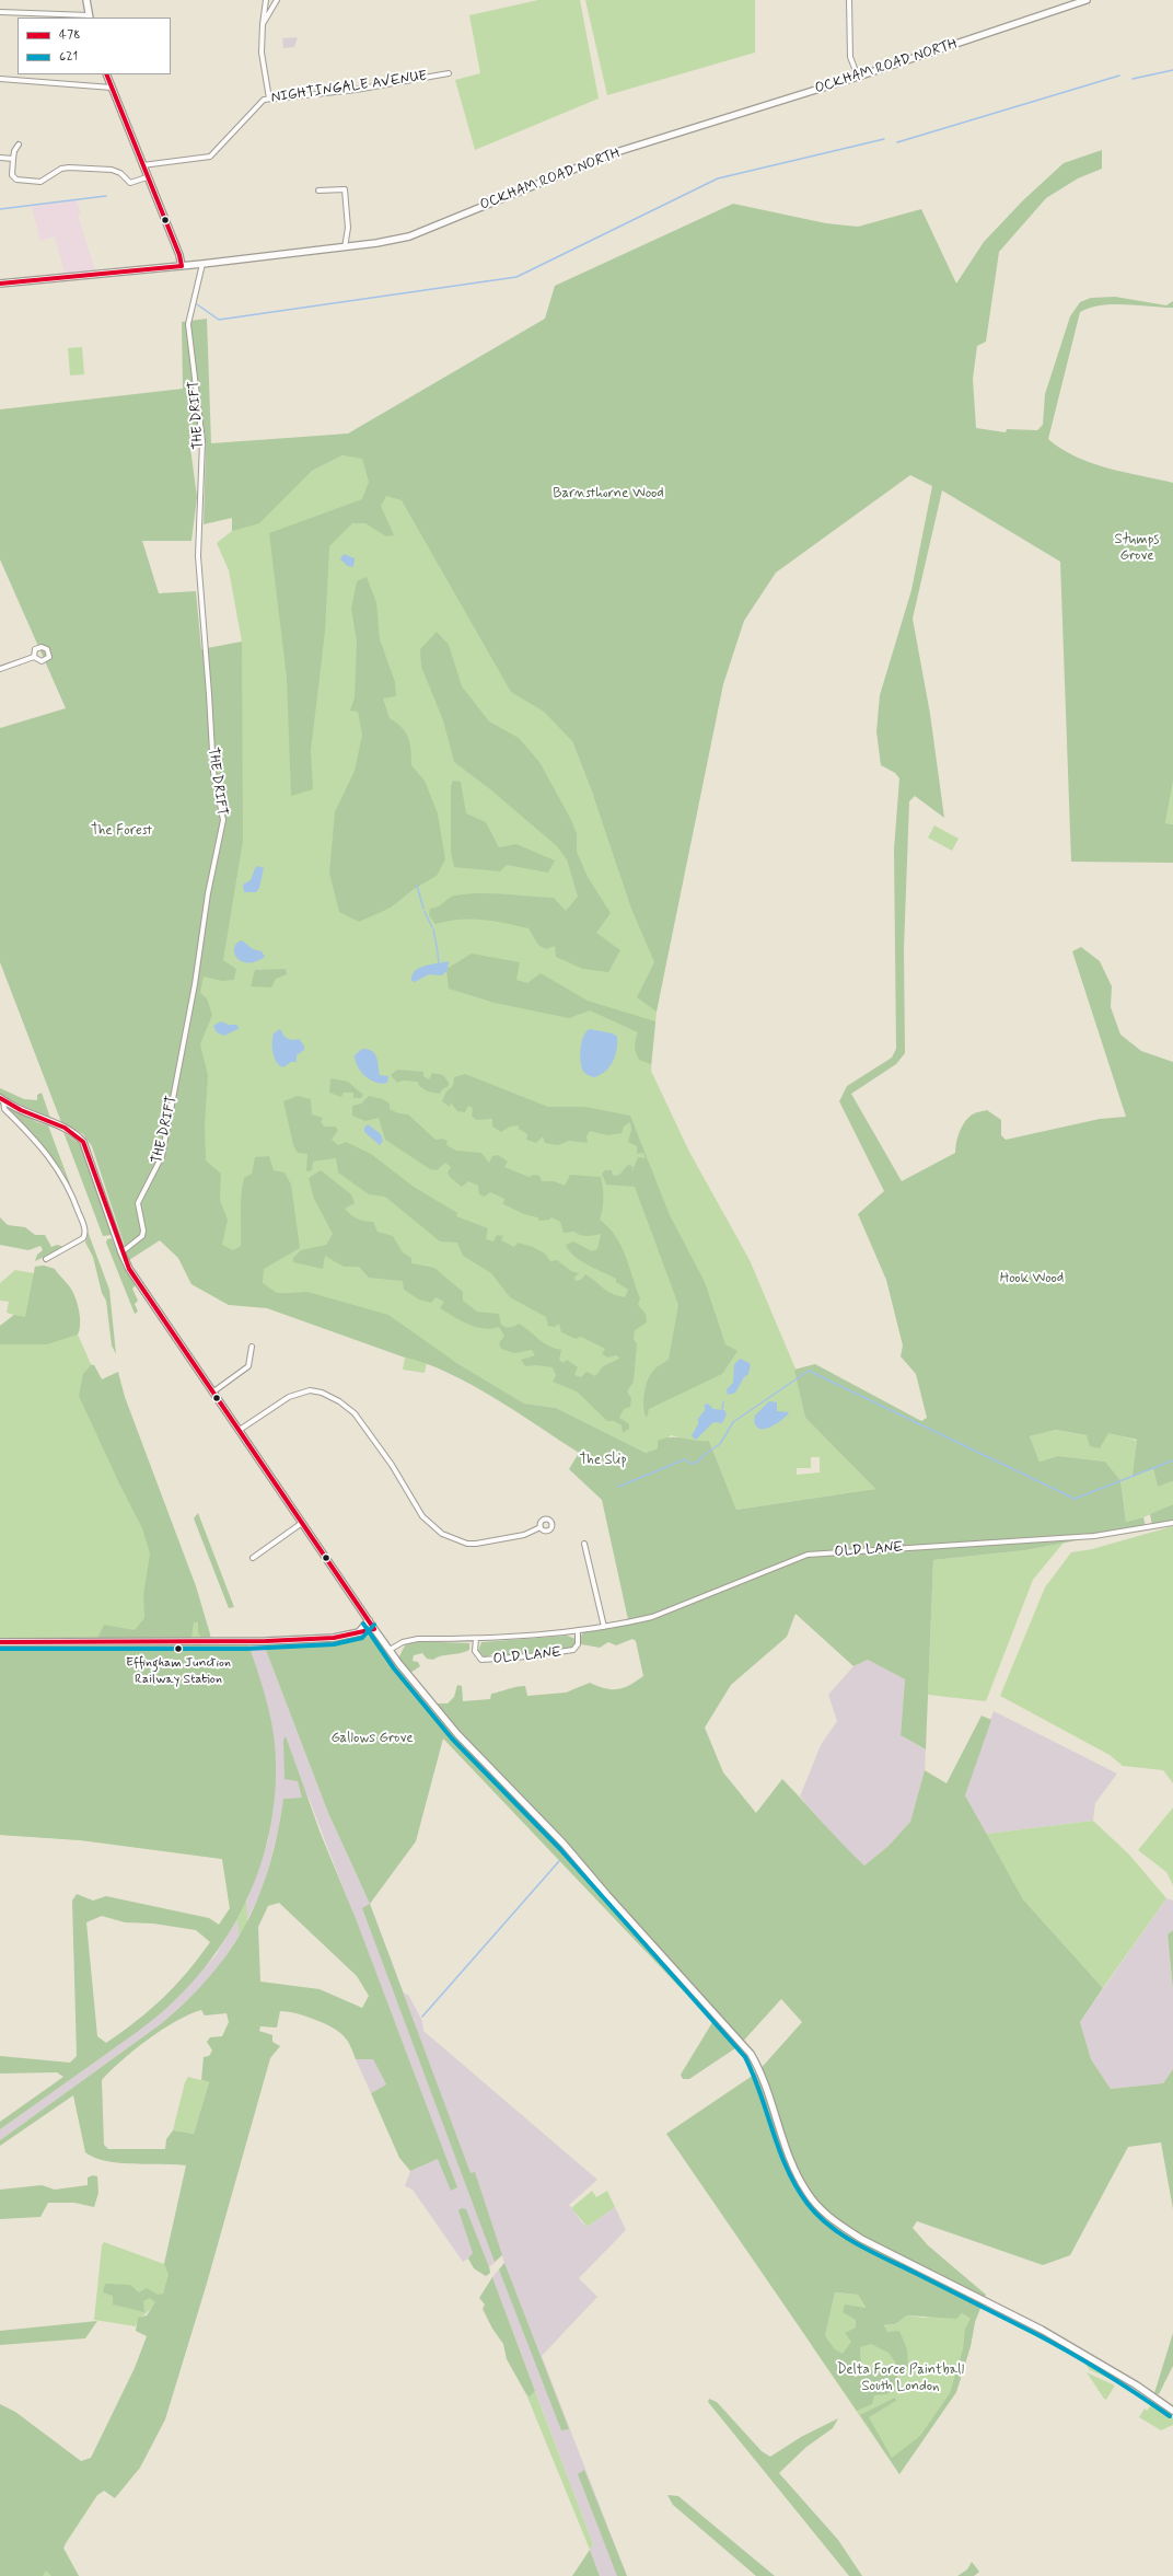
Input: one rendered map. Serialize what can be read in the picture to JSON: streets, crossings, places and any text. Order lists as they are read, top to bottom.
{
  "streets": {
    "street": [
      "OCKHAM ROAD NORTH",
      "NIGHTINGALE AVENUE",
      "THE DRIFT",
      "OLD LANE"
    ]
  },
  "crossings": [
    ["OCKHAM ROAD NORTH", "THE DRIFT"]
  ],
  "parks": [
    "Barnsthorne Wood",
    "Stumps Grove",
    "The Forest",
    "Hook Wood",
    "The Slip",
    "Gallows Grove",
    "Delta Force Paintball South London"
  ],
  "places": ["Effingham Junction Railway Station"],
  "lines": ["transit line 478", "transit line 621"],
  "legend": ["478", "621"]
}
